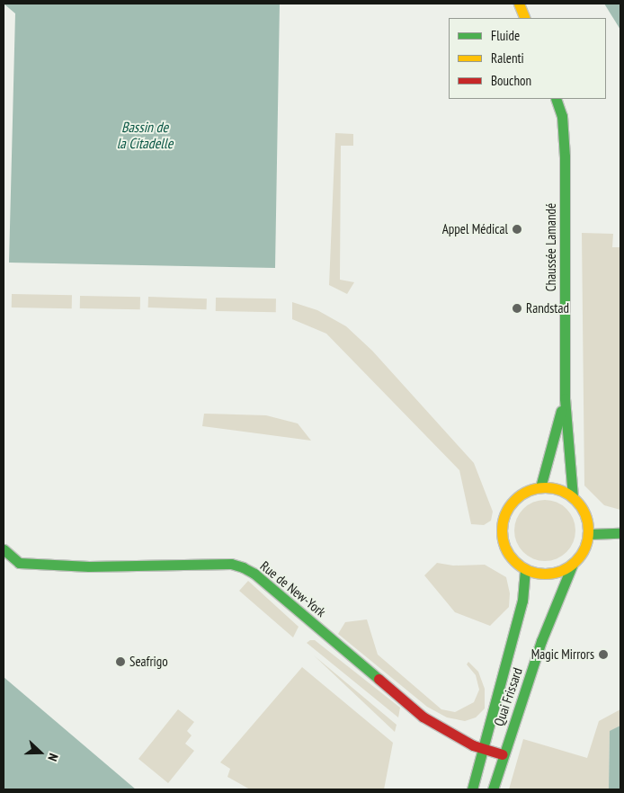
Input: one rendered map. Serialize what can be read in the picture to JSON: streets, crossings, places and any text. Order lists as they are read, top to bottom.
{
  "streets": {
    "street": ["Chaussée Lamandé", "Rue de New-York", "Quai Frissard"]
  },
  "crossings": [
    ["Chaussée Lamandé", "Quai Frissard"],
    ["Rue de New-York", "Quai Frissard"]
  ],
  "water": ["Bassin de la Citadelle"],
  "places": [
    "Appel Médical",
    "Randstad",
    "Magic Mirrors",
    "Seafrigo"
  ],
  "legend": ["Fluide", "Ralenti", "Bouchon"],
  "north": "right"
}
